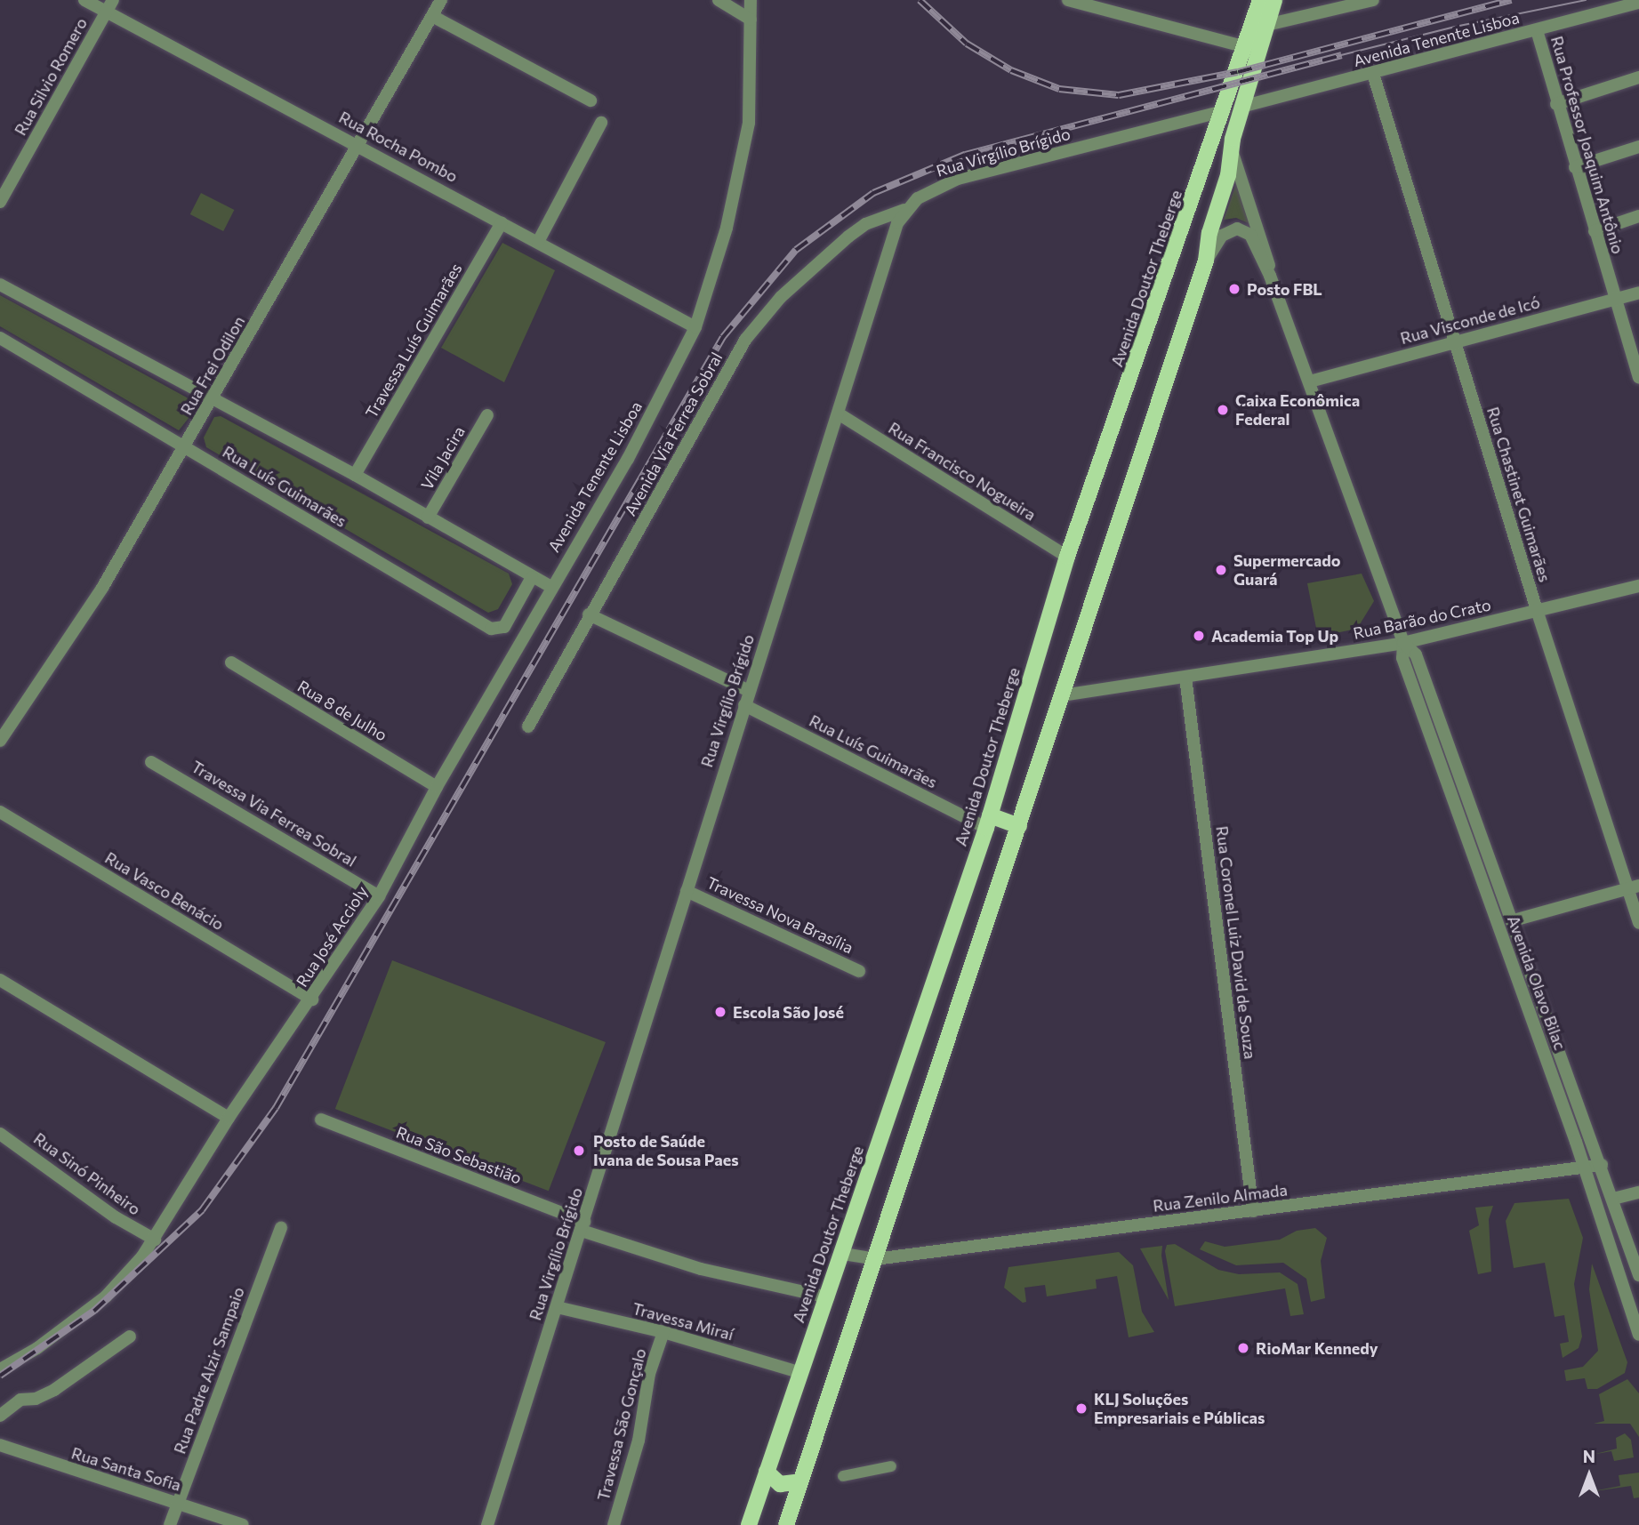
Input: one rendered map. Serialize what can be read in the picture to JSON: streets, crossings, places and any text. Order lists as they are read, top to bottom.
{
  "streets": {
    "main road": ["Avenida Doutor Theberge"],
    "street": [
      "Avenida Tenente Lisboa",
      "Rua Silvio Romero",
      "Rua Professor Joaquim Antônio",
      "Rua Rocha Pombo",
      "Rua Virgílio Brígido",
      "Rua Visconde de Icó",
      "Travessa Luís Guimarães",
      "Rua Frei Odilon",
      "Avenida Via Ferrea Sobral",
      "Vila Jacira",
      "Rua Francisco Nogueira",
      "Rua Luís Guimarães",
      "Rua Chastinet Guimarães",
      "Rua Barão do Crato",
      "Rua 8 de Julho",
      "Travessa Via Ferrea Sobral",
      "Rua Vasco Benácio",
      "Travessa Nova Brasília",
      "Rua José Accioly",
      "Rua Coronel Luiz David de Souza",
      "Avenida Olavo Bilac",
      "Rua São Sebastião",
      "Rua Sinó Pinheiro",
      "Rua Zenilo Almada",
      "Travessa Miraí",
      "Rua Padre Alzir Sampaio",
      "Travessa São Gonçalo",
      "Rua Santa Sofia"
    ]
  },
  "crossings": [
    ["Avenida Tenente Lisboa", "Rua Professor Joaquim Antônio"],
    ["Avenida Tenente Lisboa", "Rua Rocha Pombo"],
    ["Avenida Tenente Lisboa", "Rua Chastinet Guimarães"],
    ["Avenida Tenente Lisboa", "Rua José Accioly"],
    ["Rua Silvio Romero", "Rua Rocha Pombo"],
    ["Rua Professor Joaquim Antônio", "Rua Visconde de Icó"],
    ["Rua Rocha Pombo", "Travessa Luís Guimarães"],
    ["Rua Rocha Pombo", "Rua Frei Odilon"],
    ["Rua Virgílio Brígido", "Avenida Doutor Theberge"],
    ["Rua Virgílio Brígido", "Avenida Via Ferrea Sobral"],
    ["Rua Virgílio Brígido", "Rua Francisco Nogueira"],
    ["Rua Virgílio Brígido", "Rua Luís Guimarães"],
    ["Rua Virgílio Brígido", "Travessa Nova Brasília"],
    ["Rua Virgílio Brígido", "Rua São Sebastião"],
    ["Rua Virgílio Brígido", "Travessa Miraí"],
    ["Avenida Doutor Theberge", "Rua Francisco Nogueira"],
    ["Avenida Doutor Theberge", "Rua Luís Guimarães"],
    ["Avenida Doutor Theberge", "Rua São Sebastião"],
    ["Avenida Doutor Theberge", "Rua Zenilo Almada"],
    ["Avenida Doutor Theberge", "Travessa Miraí"],
    ["Rua Visconde de Icó", "Rua Chastinet Guimarães"],
    ["Rua Visconde de Icó", "Avenida Olavo Bilac"],
    ["Rua Frei Odilon", "Rua Luís Guimarães"],
    ["Rua Chastinet Guimarães", "Rua Barão do Crato"],
    ["Rua Barão do Crato", "Rua Coronel Luiz David de Souza"],
    ["Rua Barão do Crato", "Avenida Olavo Bilac"],
    ["Rua 8 de Julho", "Rua José Accioly"],
    ["Travessa Via Ferrea Sobral", "Rua José Accioly"],
    ["Rua Vasco Benácio", "Rua José Accioly"],
    ["Rua José Accioly", "Rua Sinó Pinheiro"],
    ["Rua Coronel Luiz David de Souza", "Rua Zenilo Almada"],
    ["Avenida Olavo Bilac", "Rua Zenilo Almada"],
    ["Travessa Miraí", "Travessa São Gonçalo"],
    ["Rua Padre Alzir Sampaio", "Rua Santa Sofia"]
  ],
  "places": [
    "Posto FBL",
    "Caixa Econômica Federal",
    "Supermercado Guará",
    "Academia Top Up",
    "Escola São José",
    "Posto de Saúde Ivana de Sousa Paes",
    "RioMar Kennedy",
    "KLJ Soluções Empresariais e Públicas"
  ],
  "north": "top"
}
